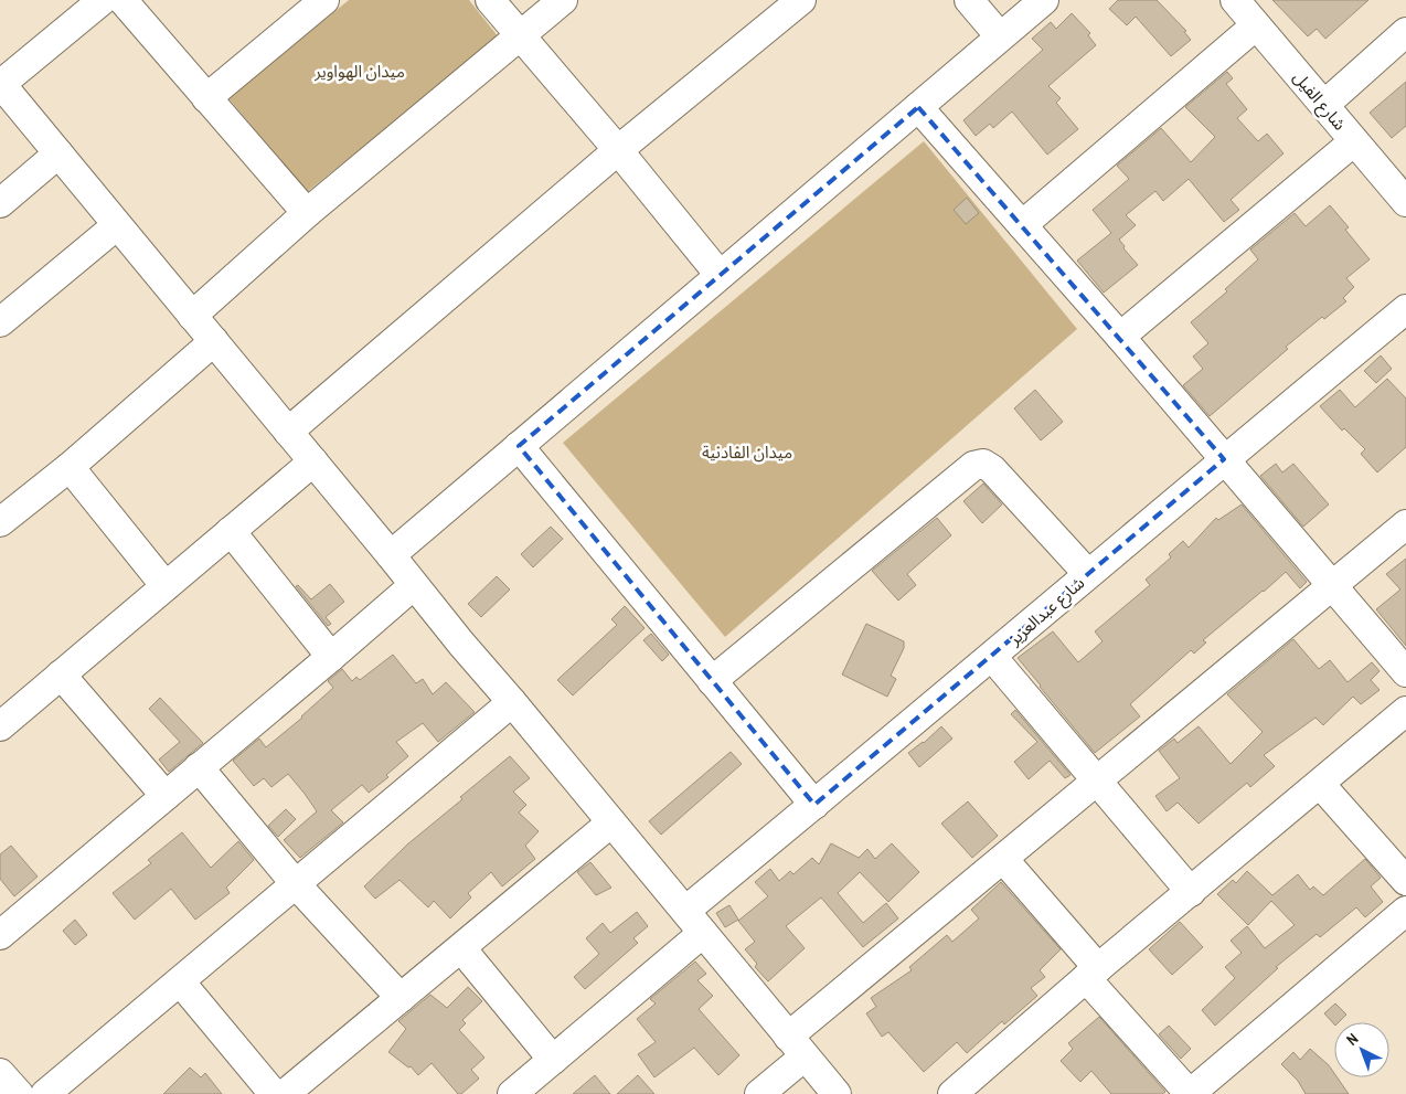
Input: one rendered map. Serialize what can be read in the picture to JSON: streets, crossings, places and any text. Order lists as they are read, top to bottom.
{
  "streets": {
    "street": ["شارع الفيل", "شارع عبدالعزيز"]
  },
  "parks": ["ميدان الهواوير", "ميدان الفادنية"],
  "north": "top left"
}
